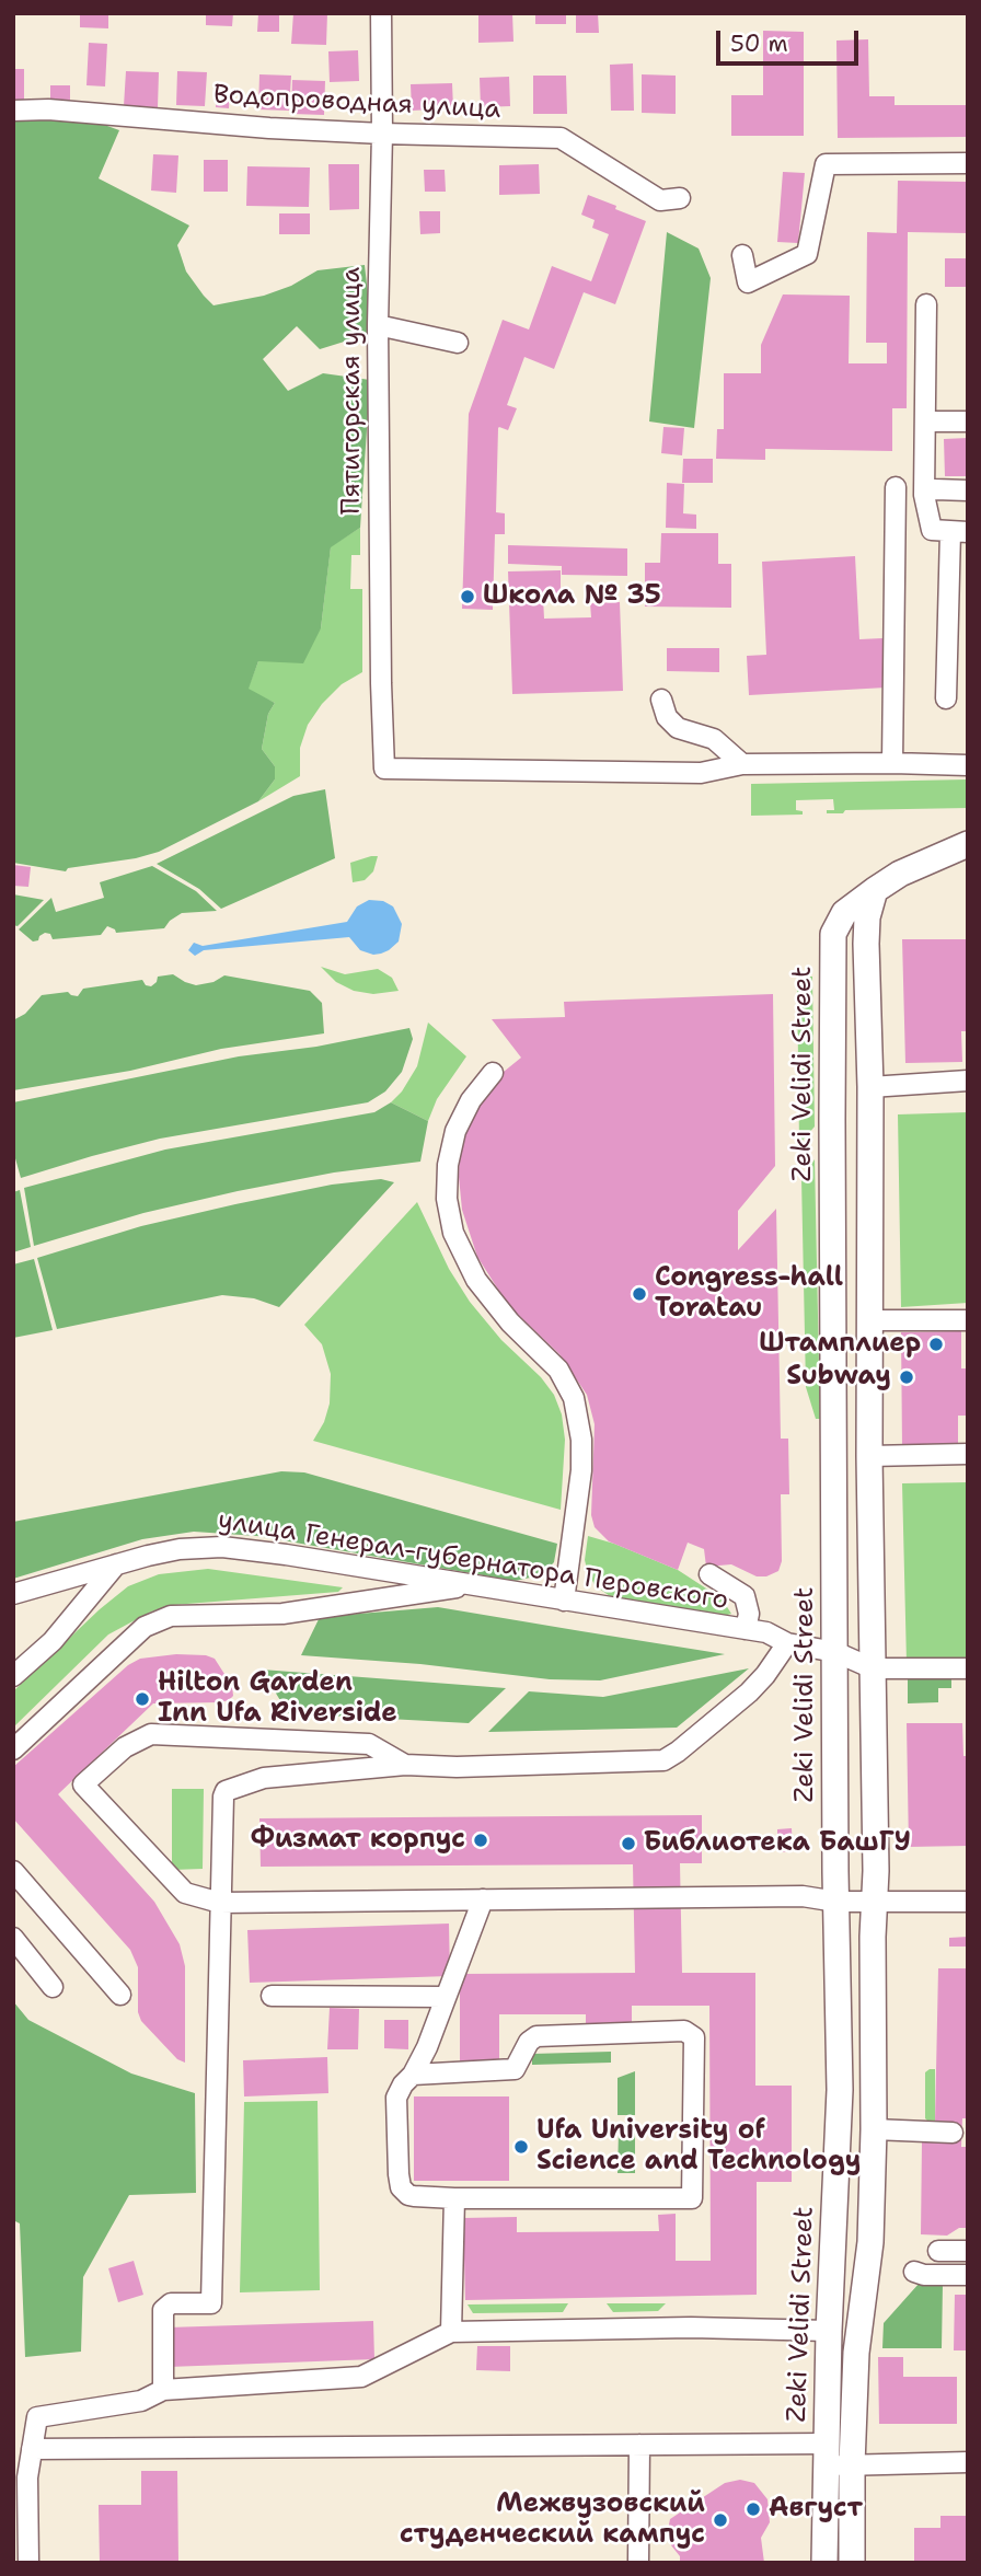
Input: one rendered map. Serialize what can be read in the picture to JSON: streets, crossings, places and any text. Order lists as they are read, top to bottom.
{
  "streets": {
    "main road": ["Zeki Velidi Street"],
    "street": ["Водопроводная улица", "Пятигорская улица", "улица Генерал-губернатора Перовского"]
  },
  "crossings": [
    ["Водопроводная улица", "Пятигорская улица"],
    ["Zeki Velidi Street", "улица Генерал-губернатора Перовского"]
  ],
  "places": [
    "Школа № 35",
    "Congress-hall Toratau",
    "Штамплиер",
    "Subway",
    "Hilton Garden Inn Ufa Riverside",
    "Физмат корпус",
    "Библиотека БашГУ",
    "Ufa University of Science and Technology",
    "Август",
    "Межвузовский студенческий кампус"
  ],
  "scale_bar": "50 m"
}
